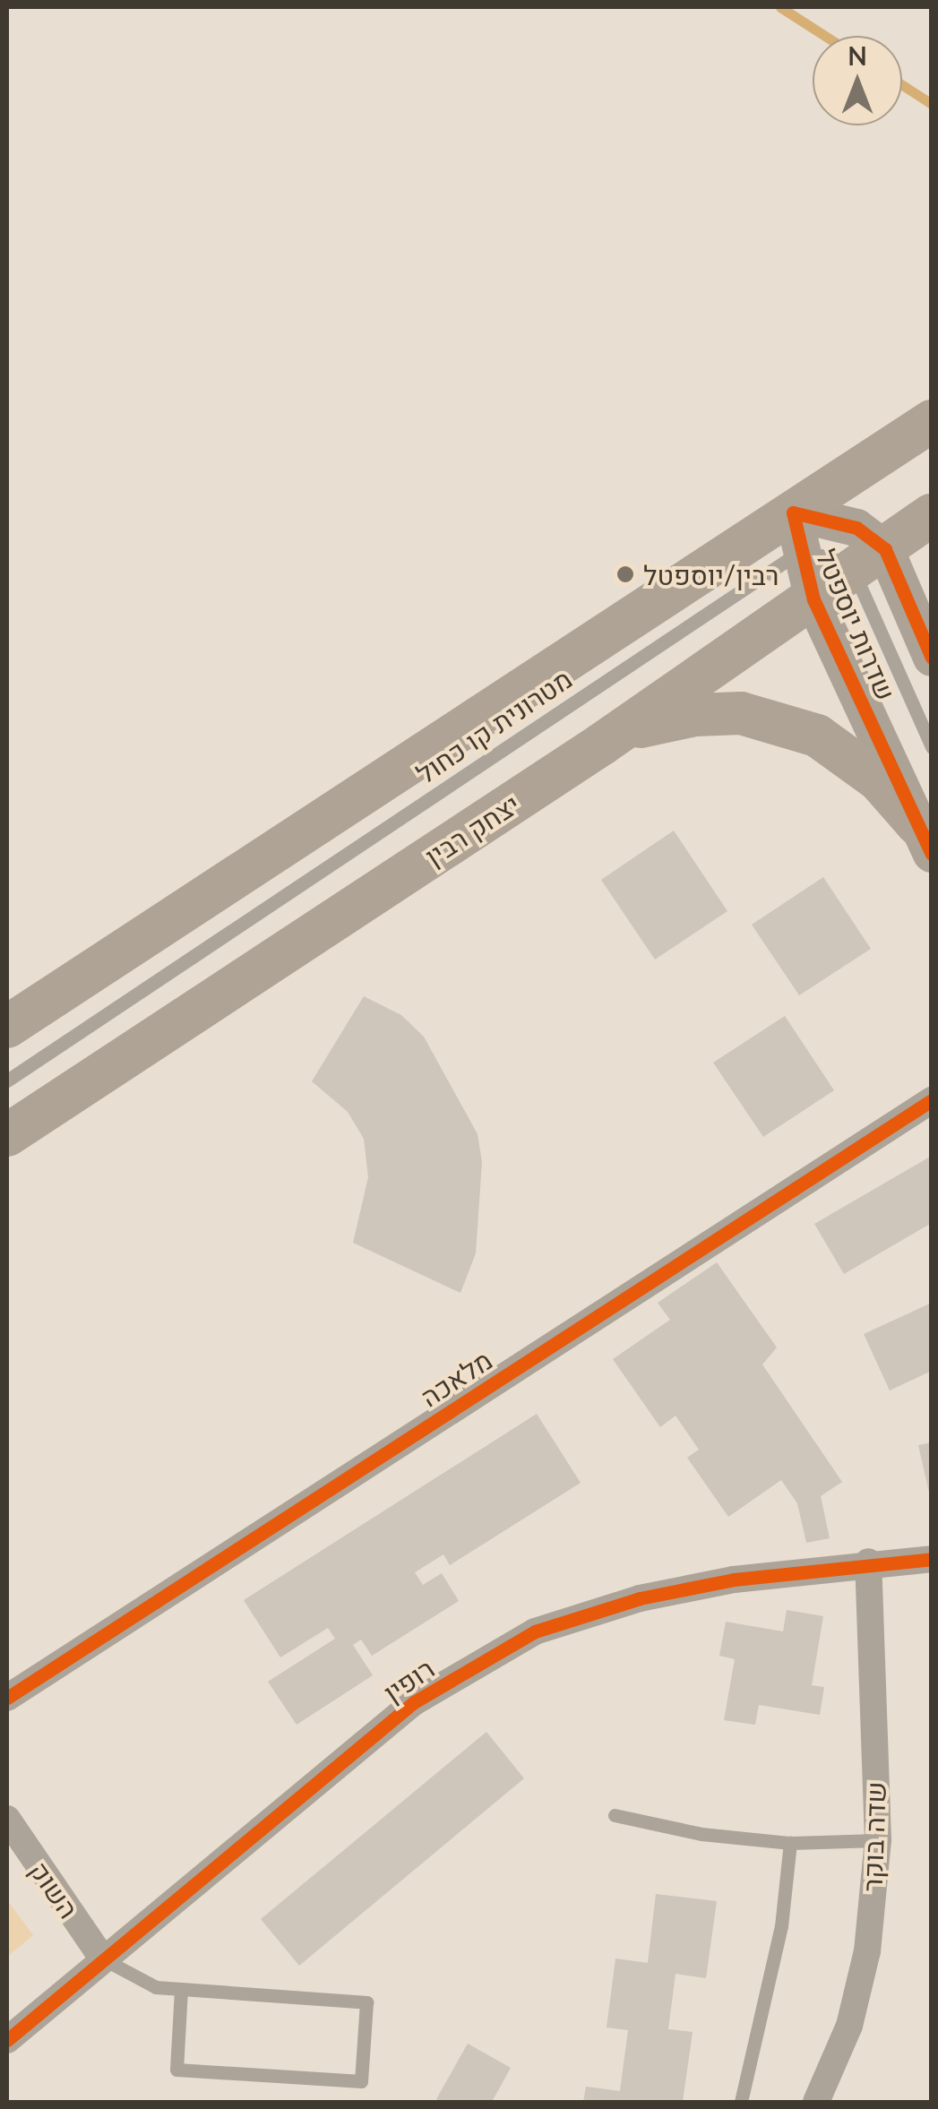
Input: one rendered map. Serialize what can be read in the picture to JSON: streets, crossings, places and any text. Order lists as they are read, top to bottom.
{
  "streets": {
    "main road": ["יצחק רבין"],
    "street": [
      "שדרות יוספטל",
      "מלאכה",
      "רופין",
      "שדה בוקר",
      "השוק"
    ],
    "lane": ["מטרונית קו כחול"]
  },
  "crossings": [
    ["שדרות יוספטל", "מטרונית קו כחול"],
    ["שדרות יוספטל", "יצחק רבין"],
    ["רופין", "שדה בוקר"],
    ["רופין", "השוק"]
  ],
  "places": ["רבין/יוספטל"],
  "north": "top"
}
